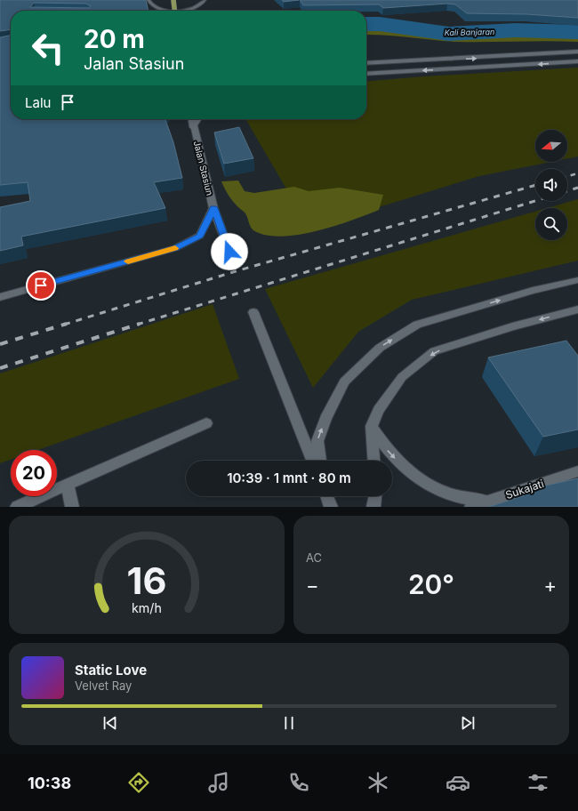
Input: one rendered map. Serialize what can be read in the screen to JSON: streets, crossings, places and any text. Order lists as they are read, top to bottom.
{
  "streets": {
    "main road": ["Jalan Stasiun", "Sukajati"]
  },
  "water": ["Kali Banjaran"],
  "north": "left",
  "page": {
    "turn": ["20 m", "Jalan Stasiun"],
    "then": "Lalu",
    "limit": "20",
    "trip": "10:39 · 1 mnt · 80 m",
    "tile": "AC",
    "heat": ["−", "20°", "+"],
    "song": ["Static Love", "Velvet Ray"],
    "tabs": "10:38",
    "gauge": ["16", "km/h"]
  }
}
